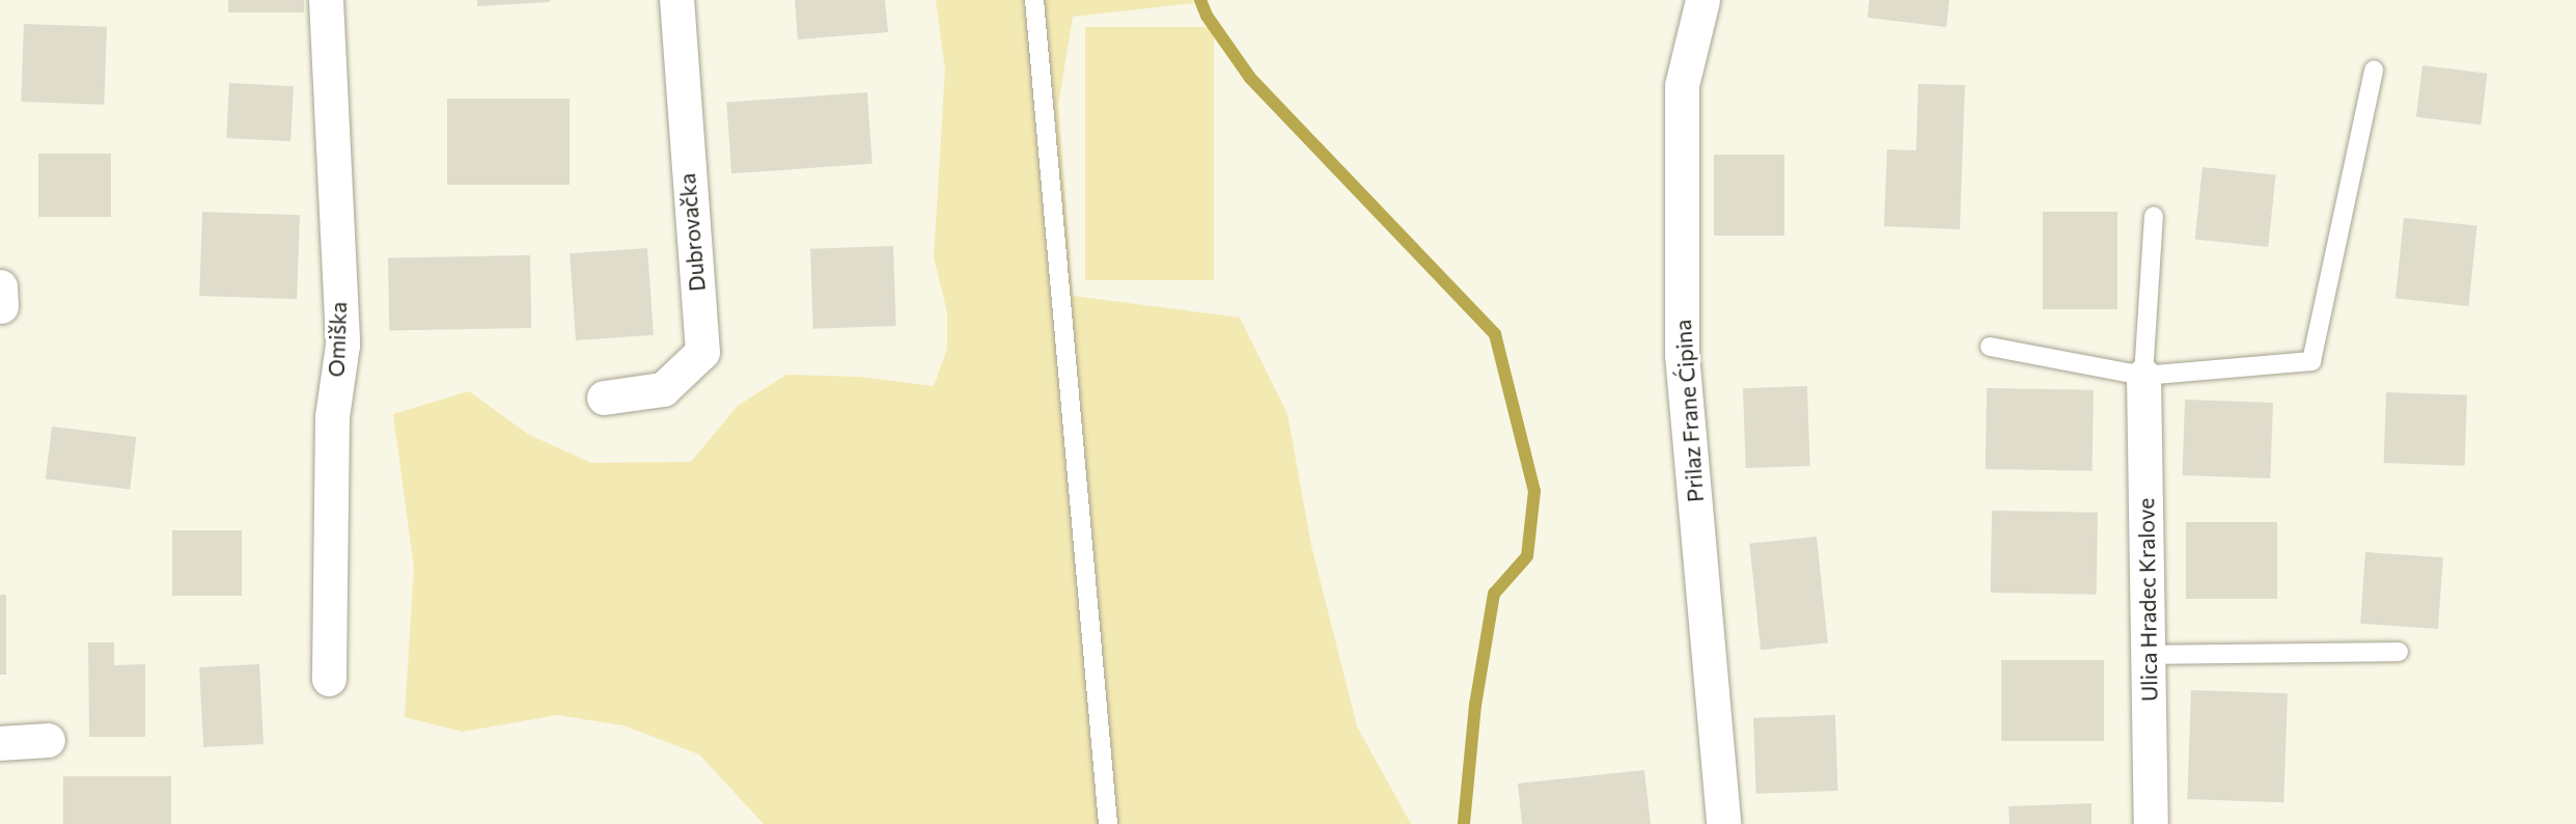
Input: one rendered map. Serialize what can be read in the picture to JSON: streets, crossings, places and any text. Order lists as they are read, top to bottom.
{
  "streets": {
    "street": [
      "Dubrovačka",
      "Omiška",
      "Prilaz Frane Ćipina",
      "Ulica Hradec Kralove"
    ]
  }
}
